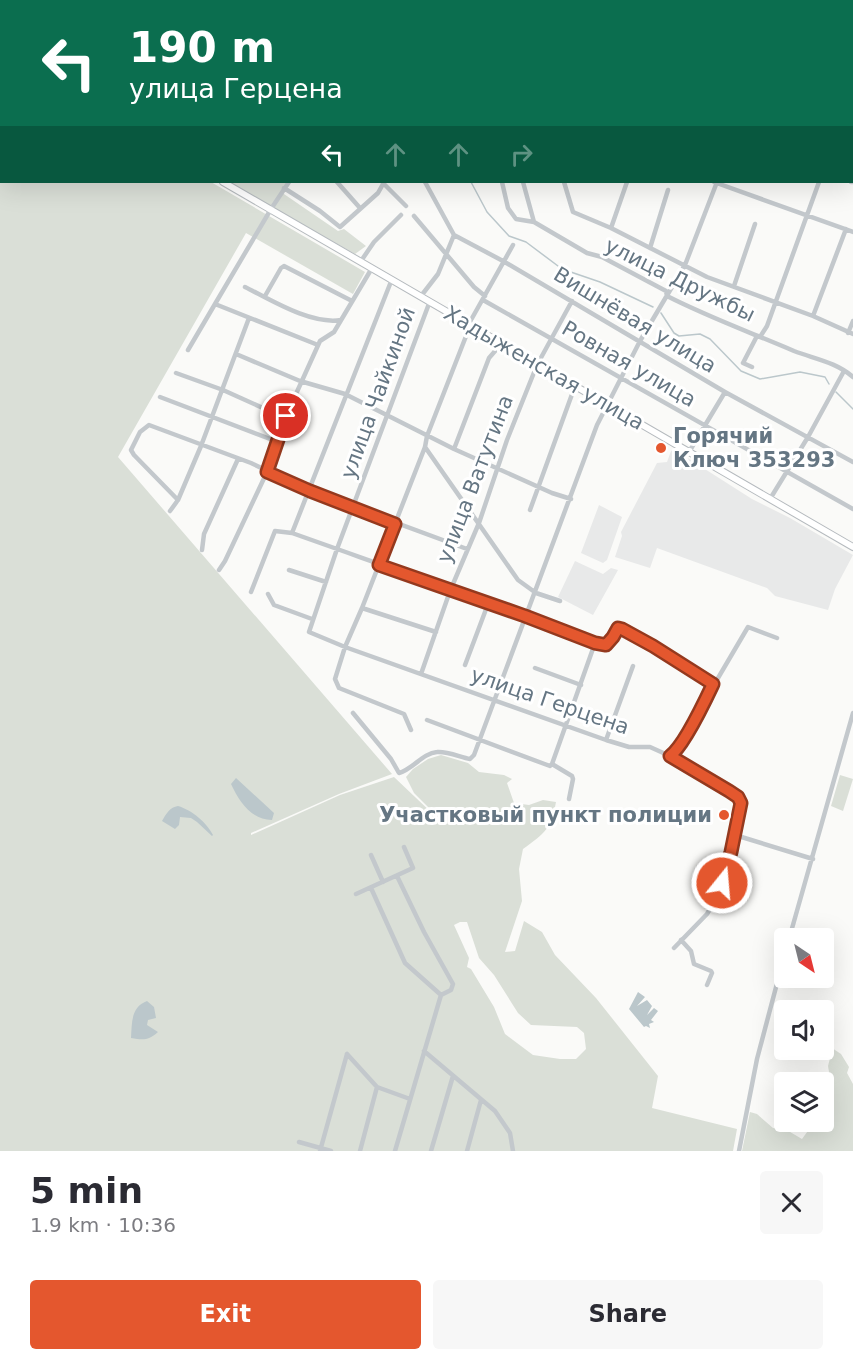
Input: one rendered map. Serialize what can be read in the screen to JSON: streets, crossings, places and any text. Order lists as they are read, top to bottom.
{
  "streets": {
    "main road": ["Хадыженская улица"],
    "street": [
      "улица Дружбы",
      "Вишнёвая улица",
      "Ровная улица",
      "улица Чайкиной",
      "улица Ватутина",
      "улица Герцена"
    ]
  },
  "crossings": [
    ["Вишнёвая улица", "улица Чайкиной"],
    ["Вишнёвая улица", "улица Ватутина"],
    ["Ровная улица", "улица Чайкиной"],
    ["Ровная улица", "улица Ватутина"],
    ["Хадыженская улица", "улица Чайкиной"],
    ["Хадыженская улица", "улица Ватутина"],
    ["улица Чайкиной", "улица Герцена"],
    ["улица Ватутина", "улица Герцена"]
  ],
  "places": ["Горячий Ключ 353293", "Участковый пункт полиции"],
  "north": "bottom right",
  "page": {
    "turn": ["190 m", "улица Герцена"],
    "heading": ["5 min", "1.9 km · 10:36"],
    "buttons": ["Exit", "Share"]
  }
}
